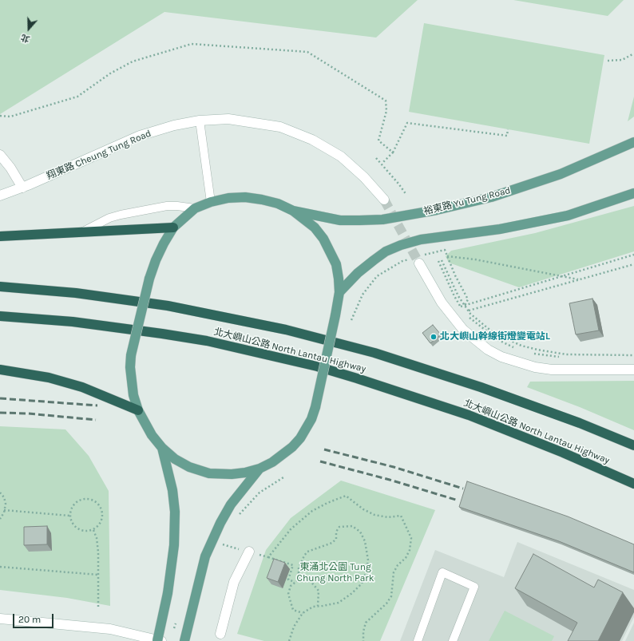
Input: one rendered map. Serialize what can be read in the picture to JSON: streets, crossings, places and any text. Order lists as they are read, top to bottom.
{
  "streets": {
    "highway": ["北大嶼山公路 North Lantau Highway"],
    "main road": ["翔東路 Cheung Tung Road", "裕東路 Yu Tung Road"]
  },
  "parks": ["東涌北公園 Tung Chung North Park"],
  "places": ["北大嶼山幹線街燈變電站L"],
  "scale_bar": "20 m",
  "north": "bottom"
}
